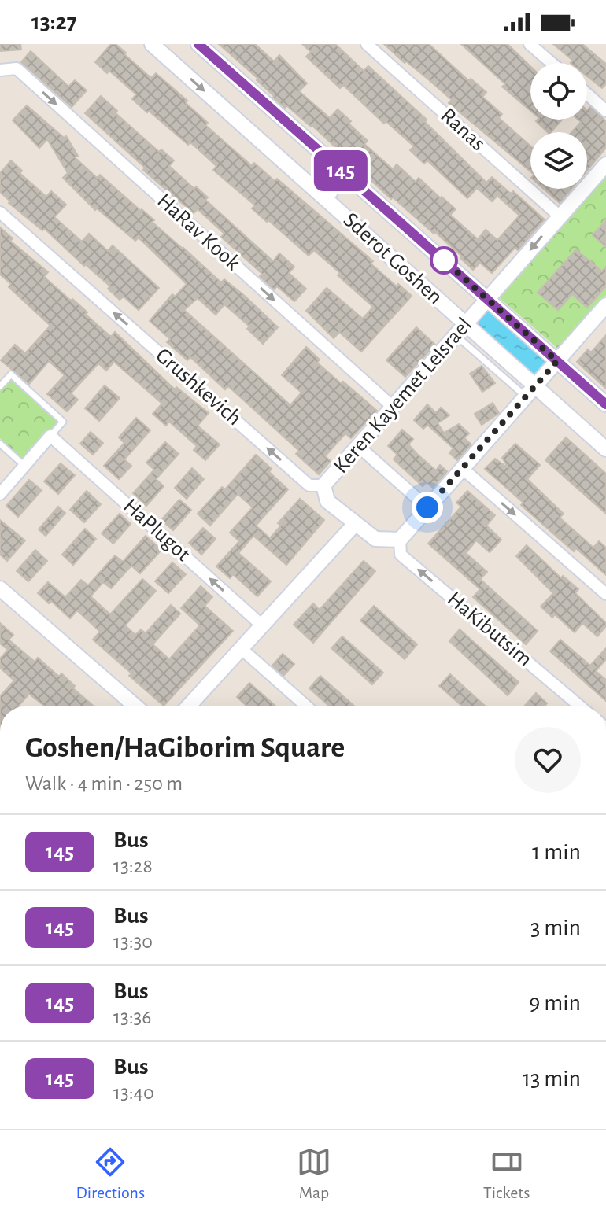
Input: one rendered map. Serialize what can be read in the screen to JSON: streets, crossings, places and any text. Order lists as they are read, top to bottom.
{
  "streets": {
    "street": [
      "Ranas",
      "HaRav Kook",
      "Sderot Goshen",
      "Grushkevich",
      "Keren Kayemet LeIsrael",
      "HaPlugot",
      "HaKibutsim"
    ]
  },
  "crossings": [
    ["Ranas", "Keren Kayemet LeIsrael"],
    ["HaRav Kook", "Keren Kayemet LeIsrael"],
    ["Sderot Goshen", "Keren Kayemet LeIsrael"],
    ["Grushkevich", "Keren Kayemet LeIsrael"]
  ],
  "one_way": [
    "HaRav Kook",
    "Grushkevich",
    "HaPlugot",
    "HaKibutsim"
  ],
  "lines": ["bus line 145"],
  "page": {
    "status": "13:27",
    "on_map": "145",
    "heading": ["Goshen/HaGiborim Square", "Walk · 4 min · 250 m"],
    "list": [
      {
        "mark": "145",
        "name": "Bus",
        "note": "13:28",
        "value": "1 min"
      },
      {
        "mark": "145",
        "name": "Bus",
        "note": "13:30",
        "value": "3 min"
      },
      {
        "mark": "145",
        "name": "Bus",
        "note": "13:36",
        "value": "9 min"
      },
      {
        "mark": "145",
        "name": "Bus",
        "note": "13:40",
        "value": "13 min"
      }
    ],
    "tabs": ["Directions", "Map", "Tickets"]
  }
}
